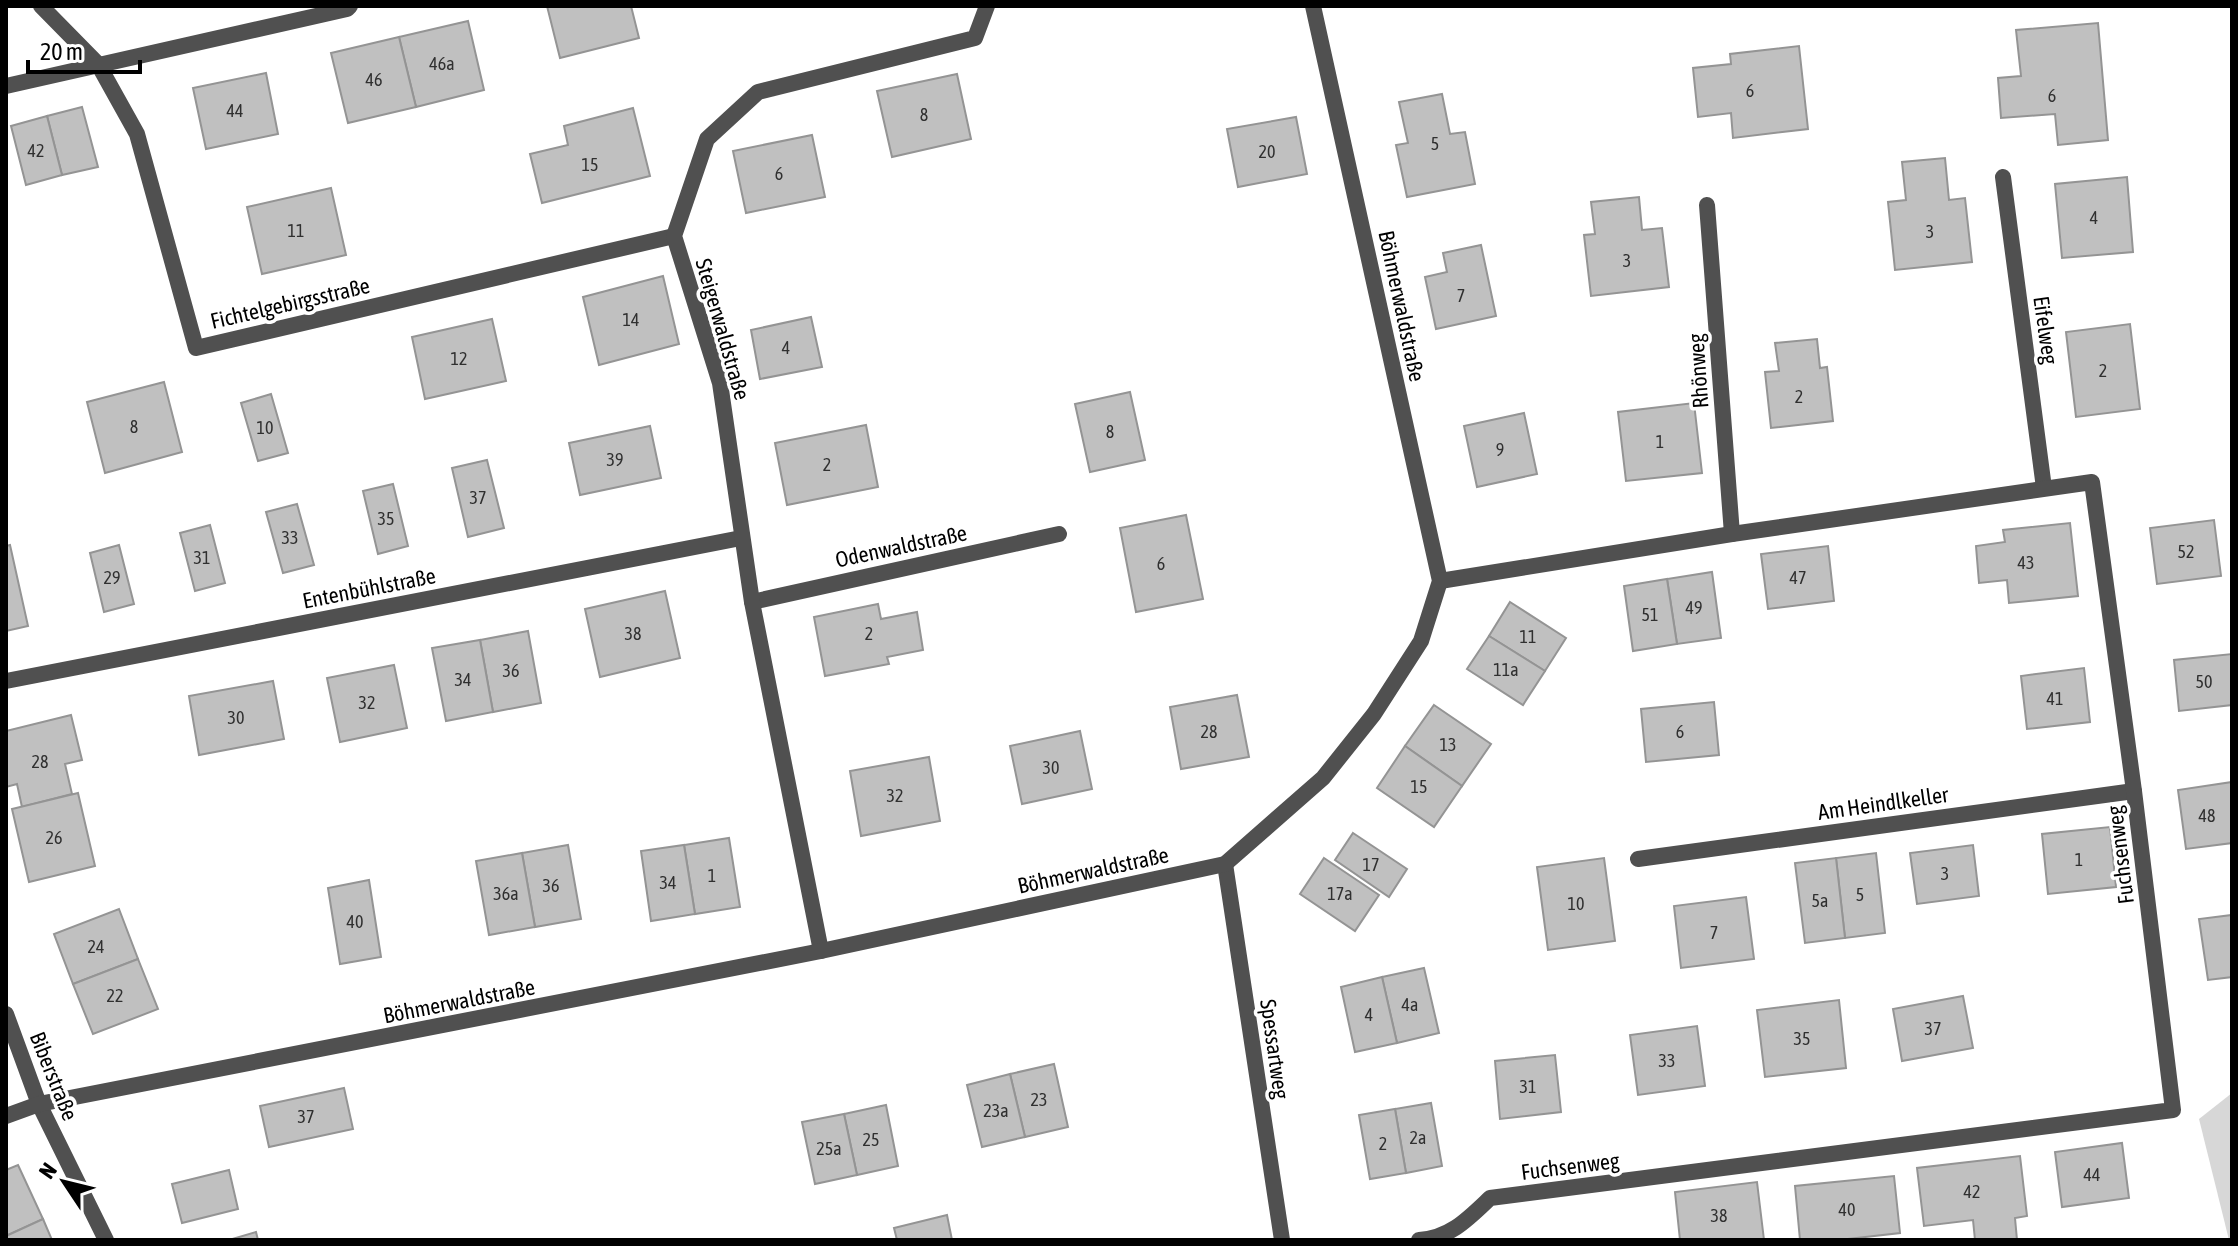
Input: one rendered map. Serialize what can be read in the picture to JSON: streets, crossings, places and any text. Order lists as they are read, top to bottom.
{
  "streets": {
    "street": [
      "Fichtelgebirgsstraße",
      "Böhmerwaldstraße",
      "Steigerwaldstraße",
      "Eifelweg",
      "Rhönweg",
      "Odenwaldstraße",
      "Entenbühlstraße",
      "Am Heindlkeller",
      "Fuchsenweg",
      "Spessartweg",
      "Biberstraße"
    ]
  },
  "crossings": [
    ["Fichtelgebirgsstraße", "Steigerwaldstraße"],
    ["Böhmerwaldstraße", "Steigerwaldstraße"],
    ["Böhmerwaldstraße", "Fuchsenweg"],
    ["Böhmerwaldstraße", "Spessartweg"],
    ["Böhmerwaldstraße", "Biberstraße"],
    ["Steigerwaldstraße", "Odenwaldstraße"],
    ["Steigerwaldstraße", "Entenbühlstraße"],
    ["Eifelweg", "Fuchsenweg"],
    ["Rhönweg", "Fuchsenweg"],
    ["Am Heindlkeller", "Fuchsenweg"]
  ],
  "house_numbers": [
    "46a",
    "46",
    "6",
    "6",
    "44",
    "8",
    "5",
    "42",
    "20",
    "15",
    "6",
    "4",
    "11",
    "3",
    "3",
    "7",
    "14",
    "4",
    "12",
    "2",
    "2",
    "8",
    "10",
    "8",
    "1",
    "9",
    "39",
    "2",
    "37",
    "35",
    "33",
    "52",
    "31",
    "43",
    "6",
    "29",
    "47",
    "49",
    "51",
    "38",
    "2",
    "11",
    "11a",
    "36",
    "34",
    "50",
    "41",
    "32",
    "30",
    "28",
    "6",
    "13",
    "28",
    "30",
    "15",
    "32",
    "48",
    "26",
    "1",
    "17",
    "3",
    "1",
    "34",
    "36",
    "36a",
    "17a",
    "5",
    "5a",
    "10",
    "40",
    "7",
    "24",
    "22",
    "4a",
    "4",
    "37",
    "35",
    "33",
    "31",
    "23",
    "23a",
    "37",
    "2a",
    "25",
    "2",
    "25a",
    "44",
    "42",
    "40",
    "38"
  ],
  "scale_bar": "20 m",
  "north": "top left"
}
